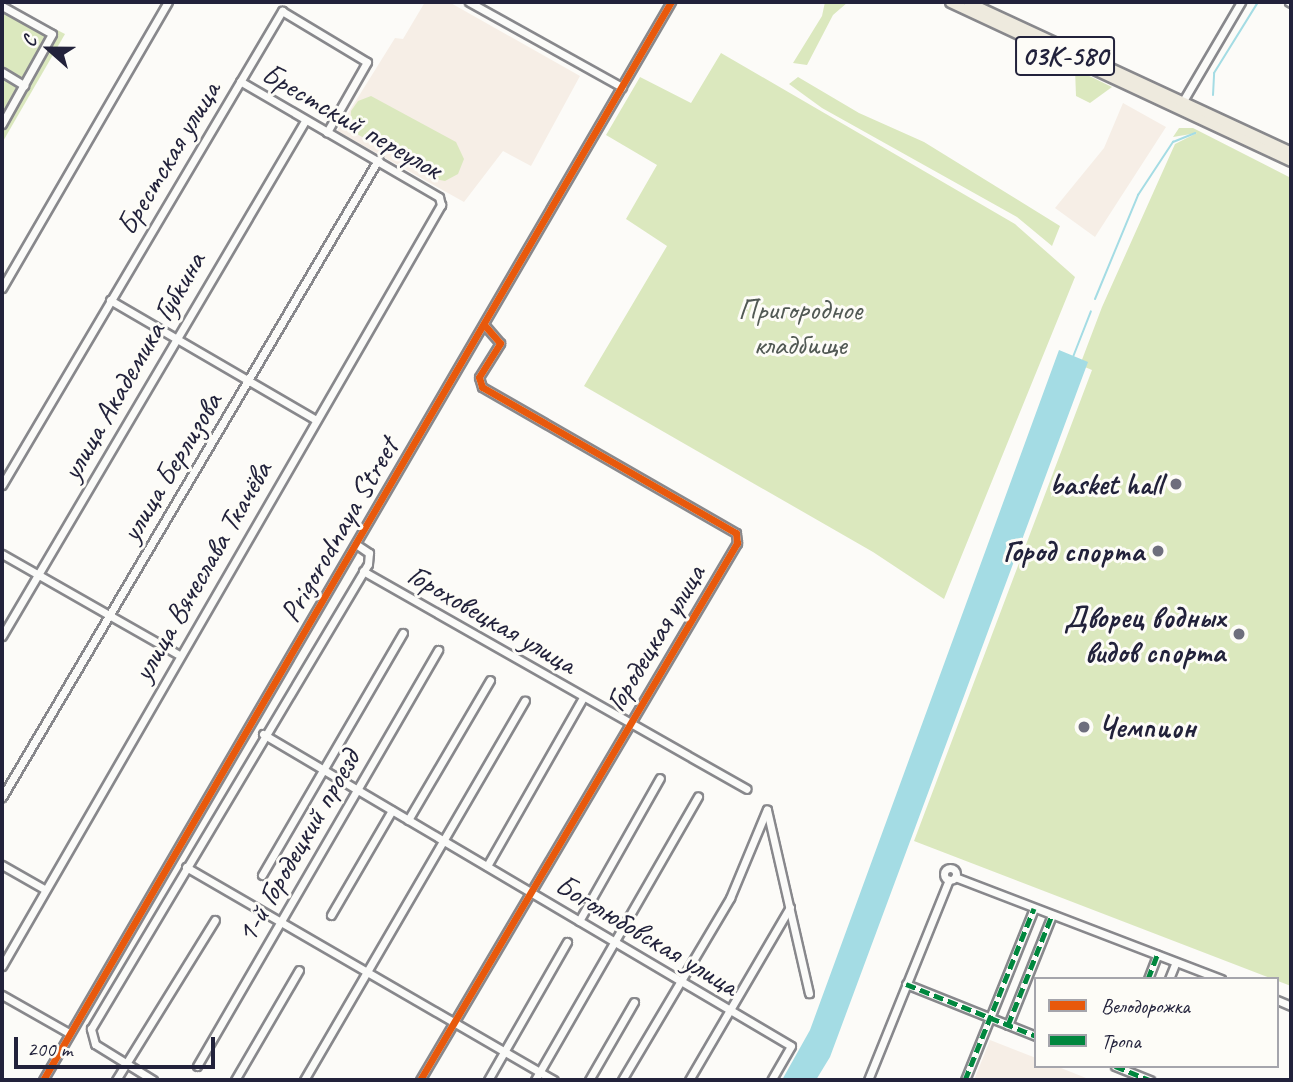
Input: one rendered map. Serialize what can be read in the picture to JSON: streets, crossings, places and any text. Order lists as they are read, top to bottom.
{
  "streets": {
    "main road": ["03К-580"],
    "street": [
      "Брестский переулок",
      "Брестская улица",
      "улица Академика Губкина",
      "улица Берлизова",
      "Prigorodnaya Street",
      "улица Вячеслава Ткачёва",
      "Гороховецкая улица",
      "Городецкая улица",
      "1-й Городецкий проезд",
      "Боголюбовская улица"
    ]
  },
  "crossings": [
    ["Брестский переулок", "Брестская улица"],
    ["Брестский переулок", "улица Академика Губкина"],
    ["Брестский переулок", "улица Берлизова"],
    ["Брестский переулок", "улица Вячеслава Ткачёва"],
    ["Prigorodnaya Street", "Городецкая улица"],
    ["Гороховецкая улица", "Городецкая улица"],
    ["Городецкая улица", "Боголюбовская улица"],
    ["1-й Городецкий проезд", "Боголюбовская улица"]
  ],
  "parks": ["Пригородное кладбище"],
  "places": [
    "basket hall",
    "Город спорта",
    "Дворец водных видов спорта",
    "Чемпион"
  ],
  "legend": ["Велодорожка", "Тропа"],
  "scale_bar": "200 m",
  "north": "left"
}
